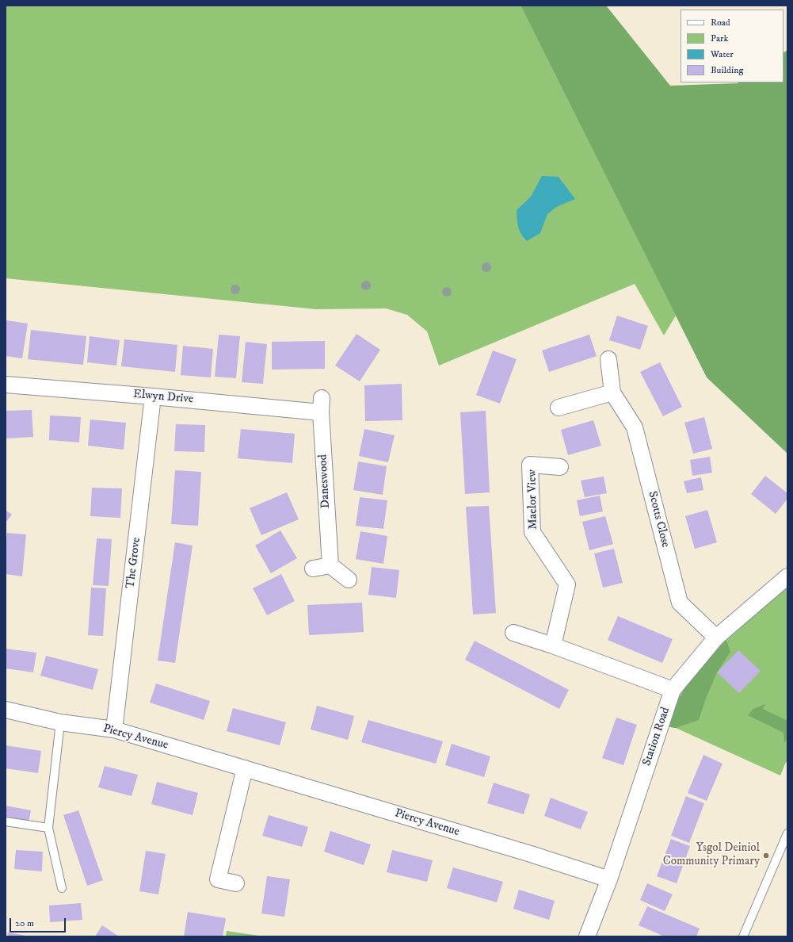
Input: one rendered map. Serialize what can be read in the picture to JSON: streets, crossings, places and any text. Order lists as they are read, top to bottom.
{
  "streets": {
    "street": [
      "Elwyn Drive",
      "Daneswood",
      "Maelor View",
      "Scotts Close",
      "The Grove",
      "Station Road",
      "Piercy Avenue"
    ]
  },
  "crossings": [
    ["Elwyn Drive", "Daneswood"],
    ["Elwyn Drive", "The Grove"],
    ["Scotts Close", "Station Road"],
    ["The Grove", "Piercy Avenue"],
    ["Station Road", "Piercy Avenue"]
  ],
  "places": ["Ysgol Deiniol Community Primary"],
  "legend": [
    "Road",
    "Park",
    "Water",
    "Building"
  ],
  "scale_bar": "20 m"
}
